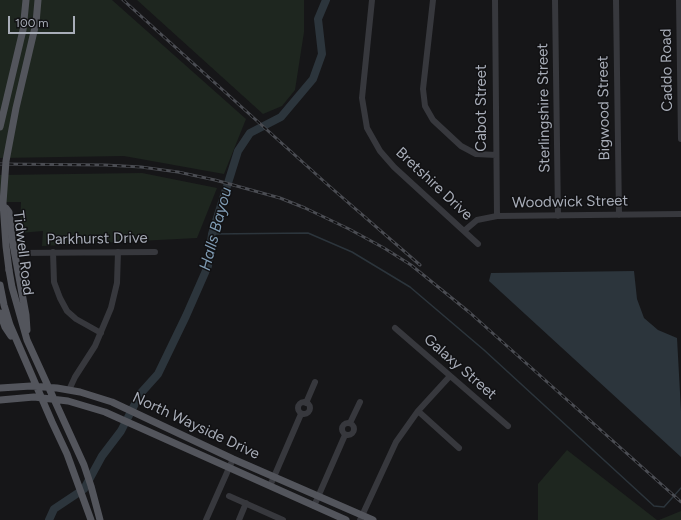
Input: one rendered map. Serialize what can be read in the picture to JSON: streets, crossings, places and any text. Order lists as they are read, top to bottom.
{
  "streets": {
    "main road": ["Tidwell Road", "North Wayside Drive"],
    "street": [
      "Caddo Road",
      "Cabot Street",
      "Sterlingshire Street",
      "Bigwood Street",
      "Bretshire Drive",
      "Woodwick Street",
      "Parkhurst Drive",
      "Galaxy Street"
    ]
  },
  "crossings": [
    ["Cabot Street", "Woodwick Street"],
    ["Sterlingshire Street", "Woodwick Street"],
    ["Bigwood Street", "Woodwick Street"],
    ["Bretshire Drive", "Woodwick Street"],
    ["Tidwell Road", "North Wayside Drive"]
  ],
  "water": ["Halls Bayou"],
  "scale_bar": "100 m"
}
